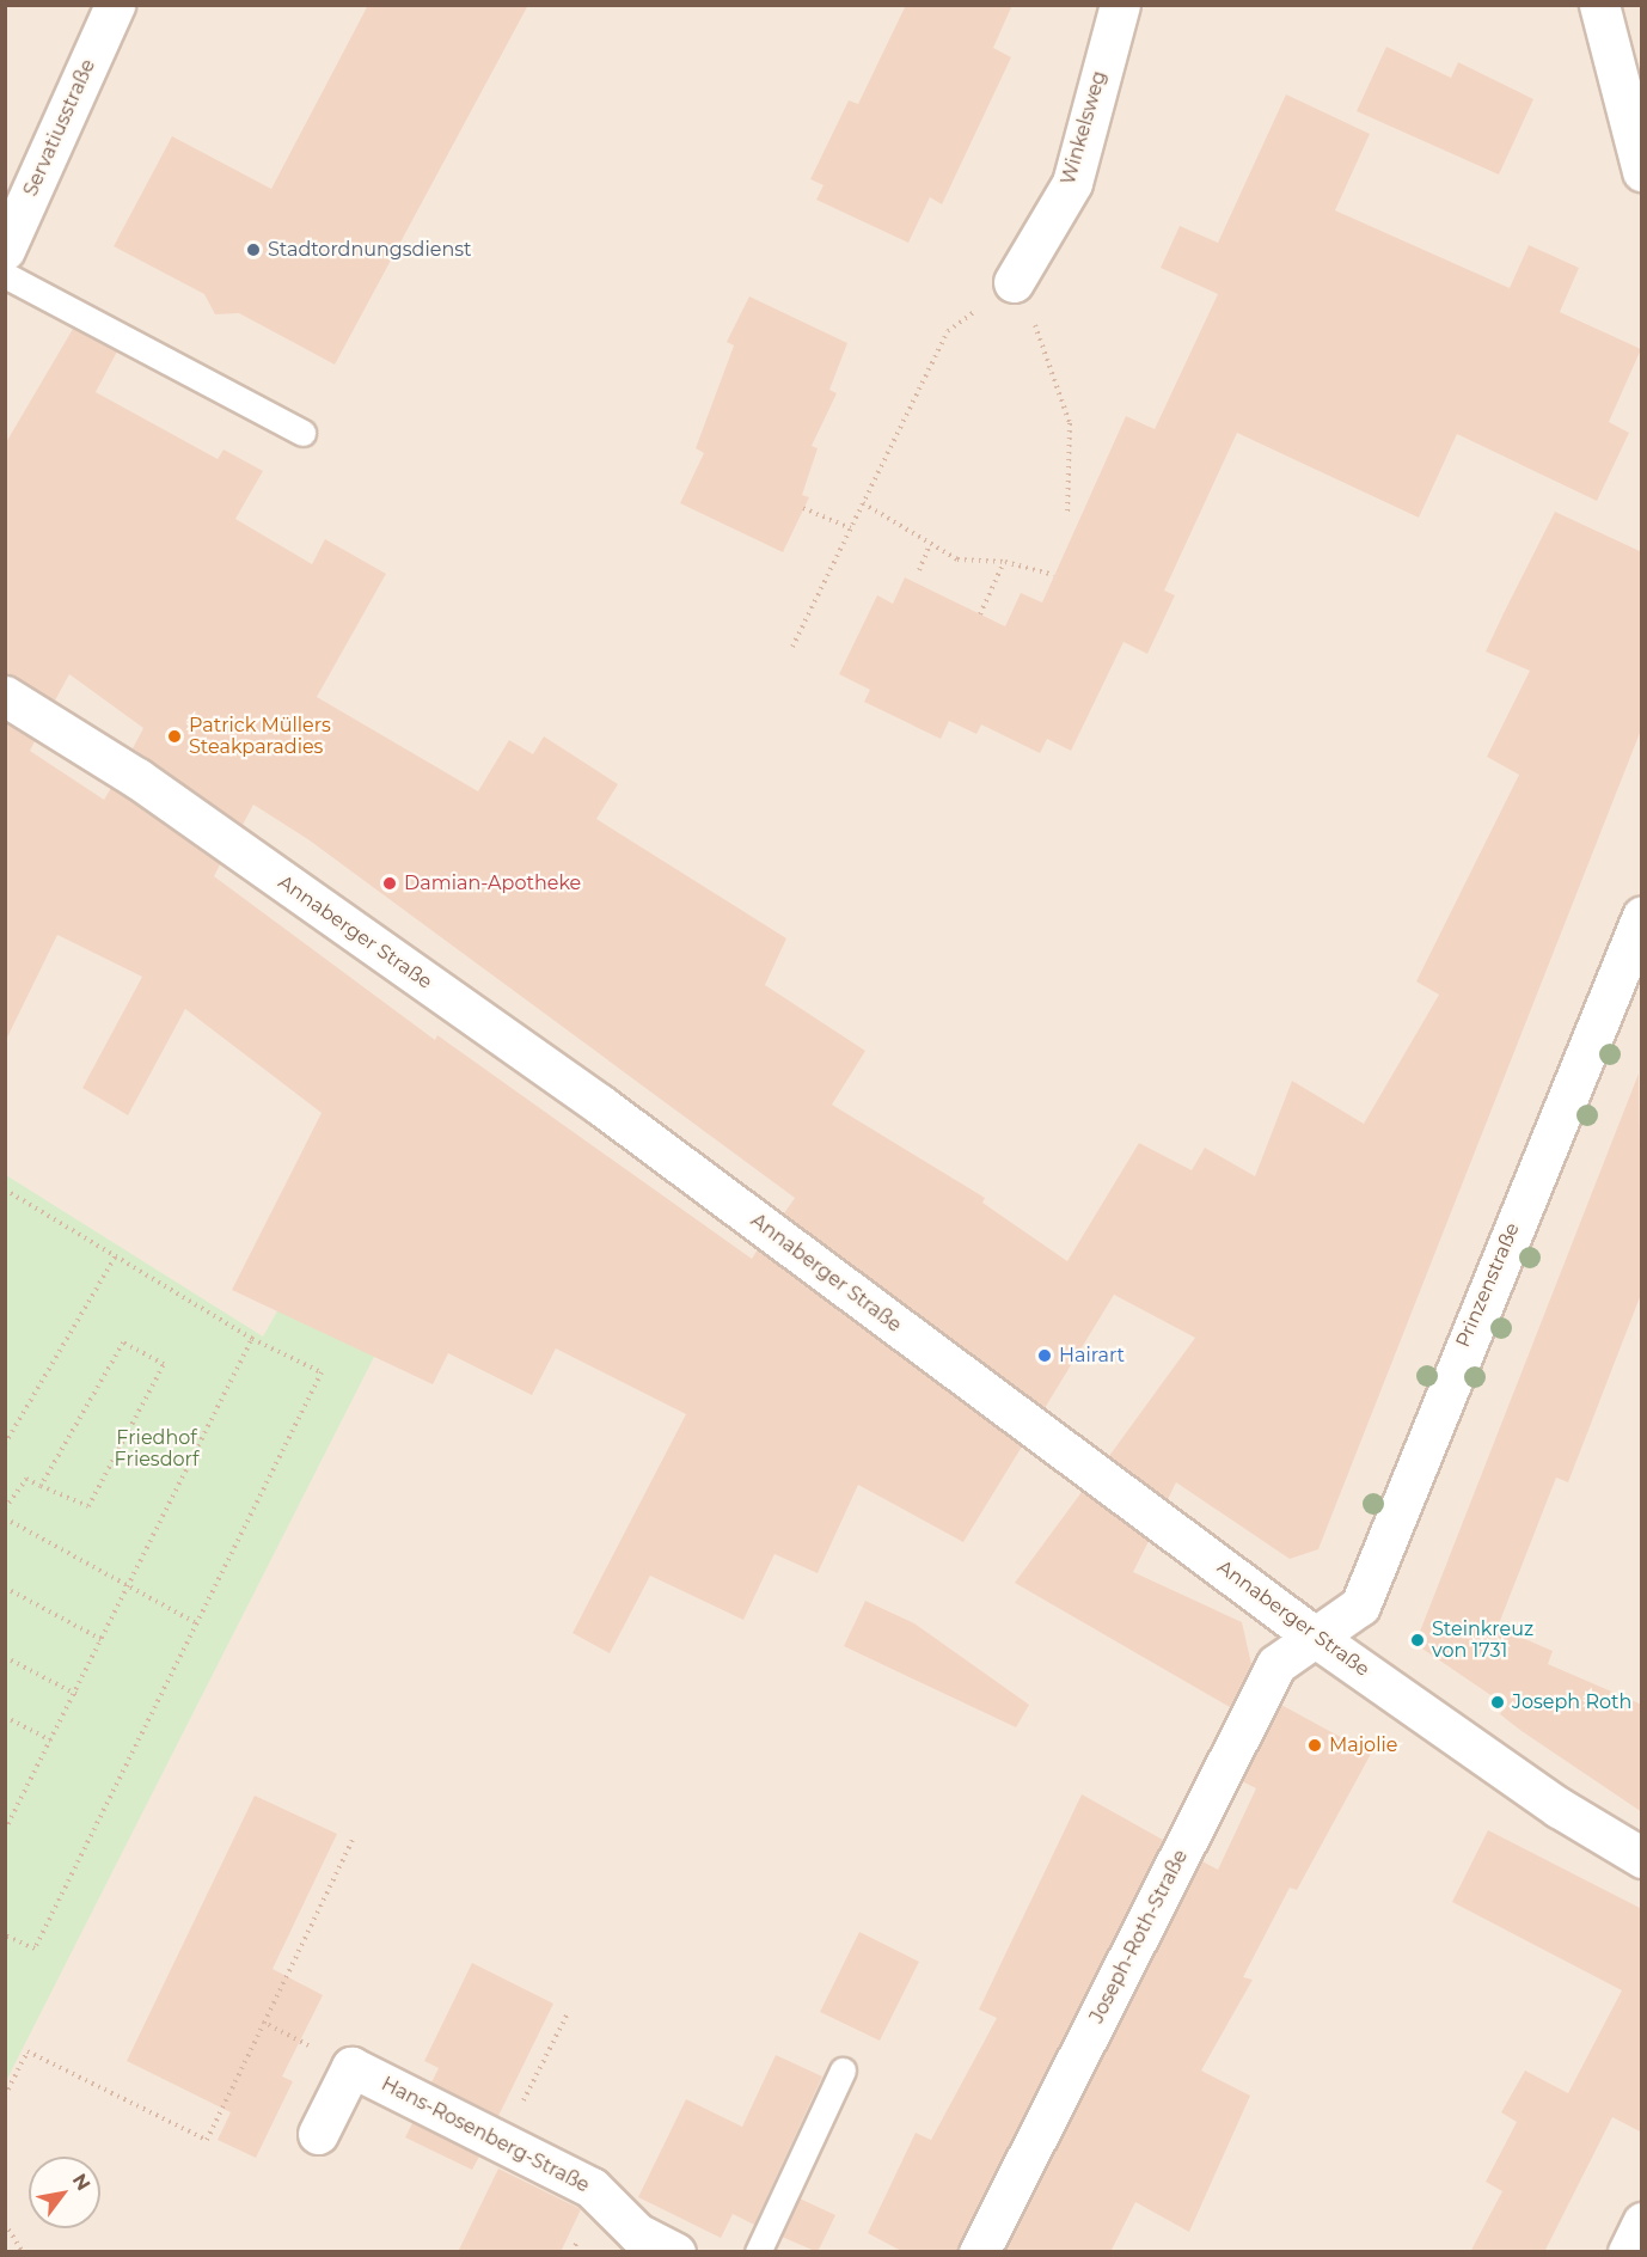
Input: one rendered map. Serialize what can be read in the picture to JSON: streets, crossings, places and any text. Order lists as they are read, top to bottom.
{
  "streets": {
    "street": [
      "Servatiusstraße",
      "Winkelsweg",
      "Annaberger Straße",
      "Prinzenstraße",
      "Joseph-Roth-Straße",
      "Hans-Rosenberg-Straße"
    ]
  },
  "crossings": [
    ["Annaberger Straße", "Prinzenstraße"],
    ["Annaberger Straße", "Joseph-Roth-Straße"],
    ["Prinzenstraße", "Joseph-Roth-Straße"]
  ],
  "parks": ["Friedhof Friesdorf"],
  "places": [
    "Stadtordnungsdienst",
    "Patrick Müllers Steakparadies",
    "Damian-Apotheke",
    "Hairart",
    "Steinkreuz von 1731",
    "Joseph Roth",
    "Majolie"
  ],
  "north": "top right"
}
